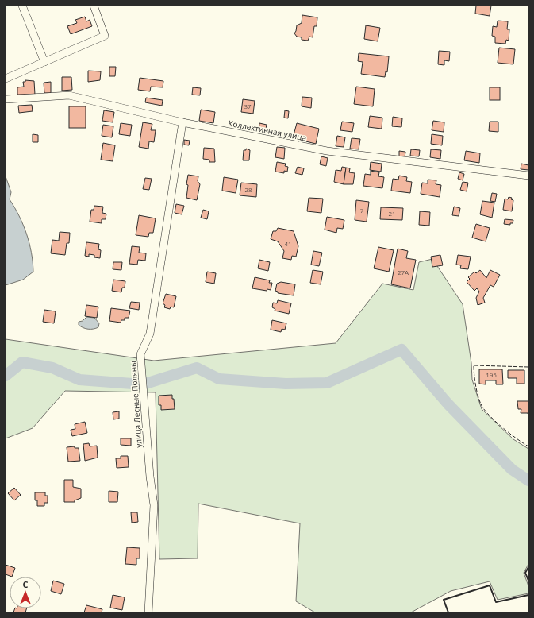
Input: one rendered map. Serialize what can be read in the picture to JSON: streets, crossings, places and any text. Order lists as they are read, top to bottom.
{
  "streets": {
    "street": ["Коллективная улица", "улица Лесные Поляны"]
  },
  "crossings": [
    ["Коллективная улица", "улица Лесные Поляны"]
  ],
  "house_numbers": [
    "37",
    "28",
    "7",
    "21",
    "41",
    "27А",
    "195"
  ],
  "north": "top"
}
